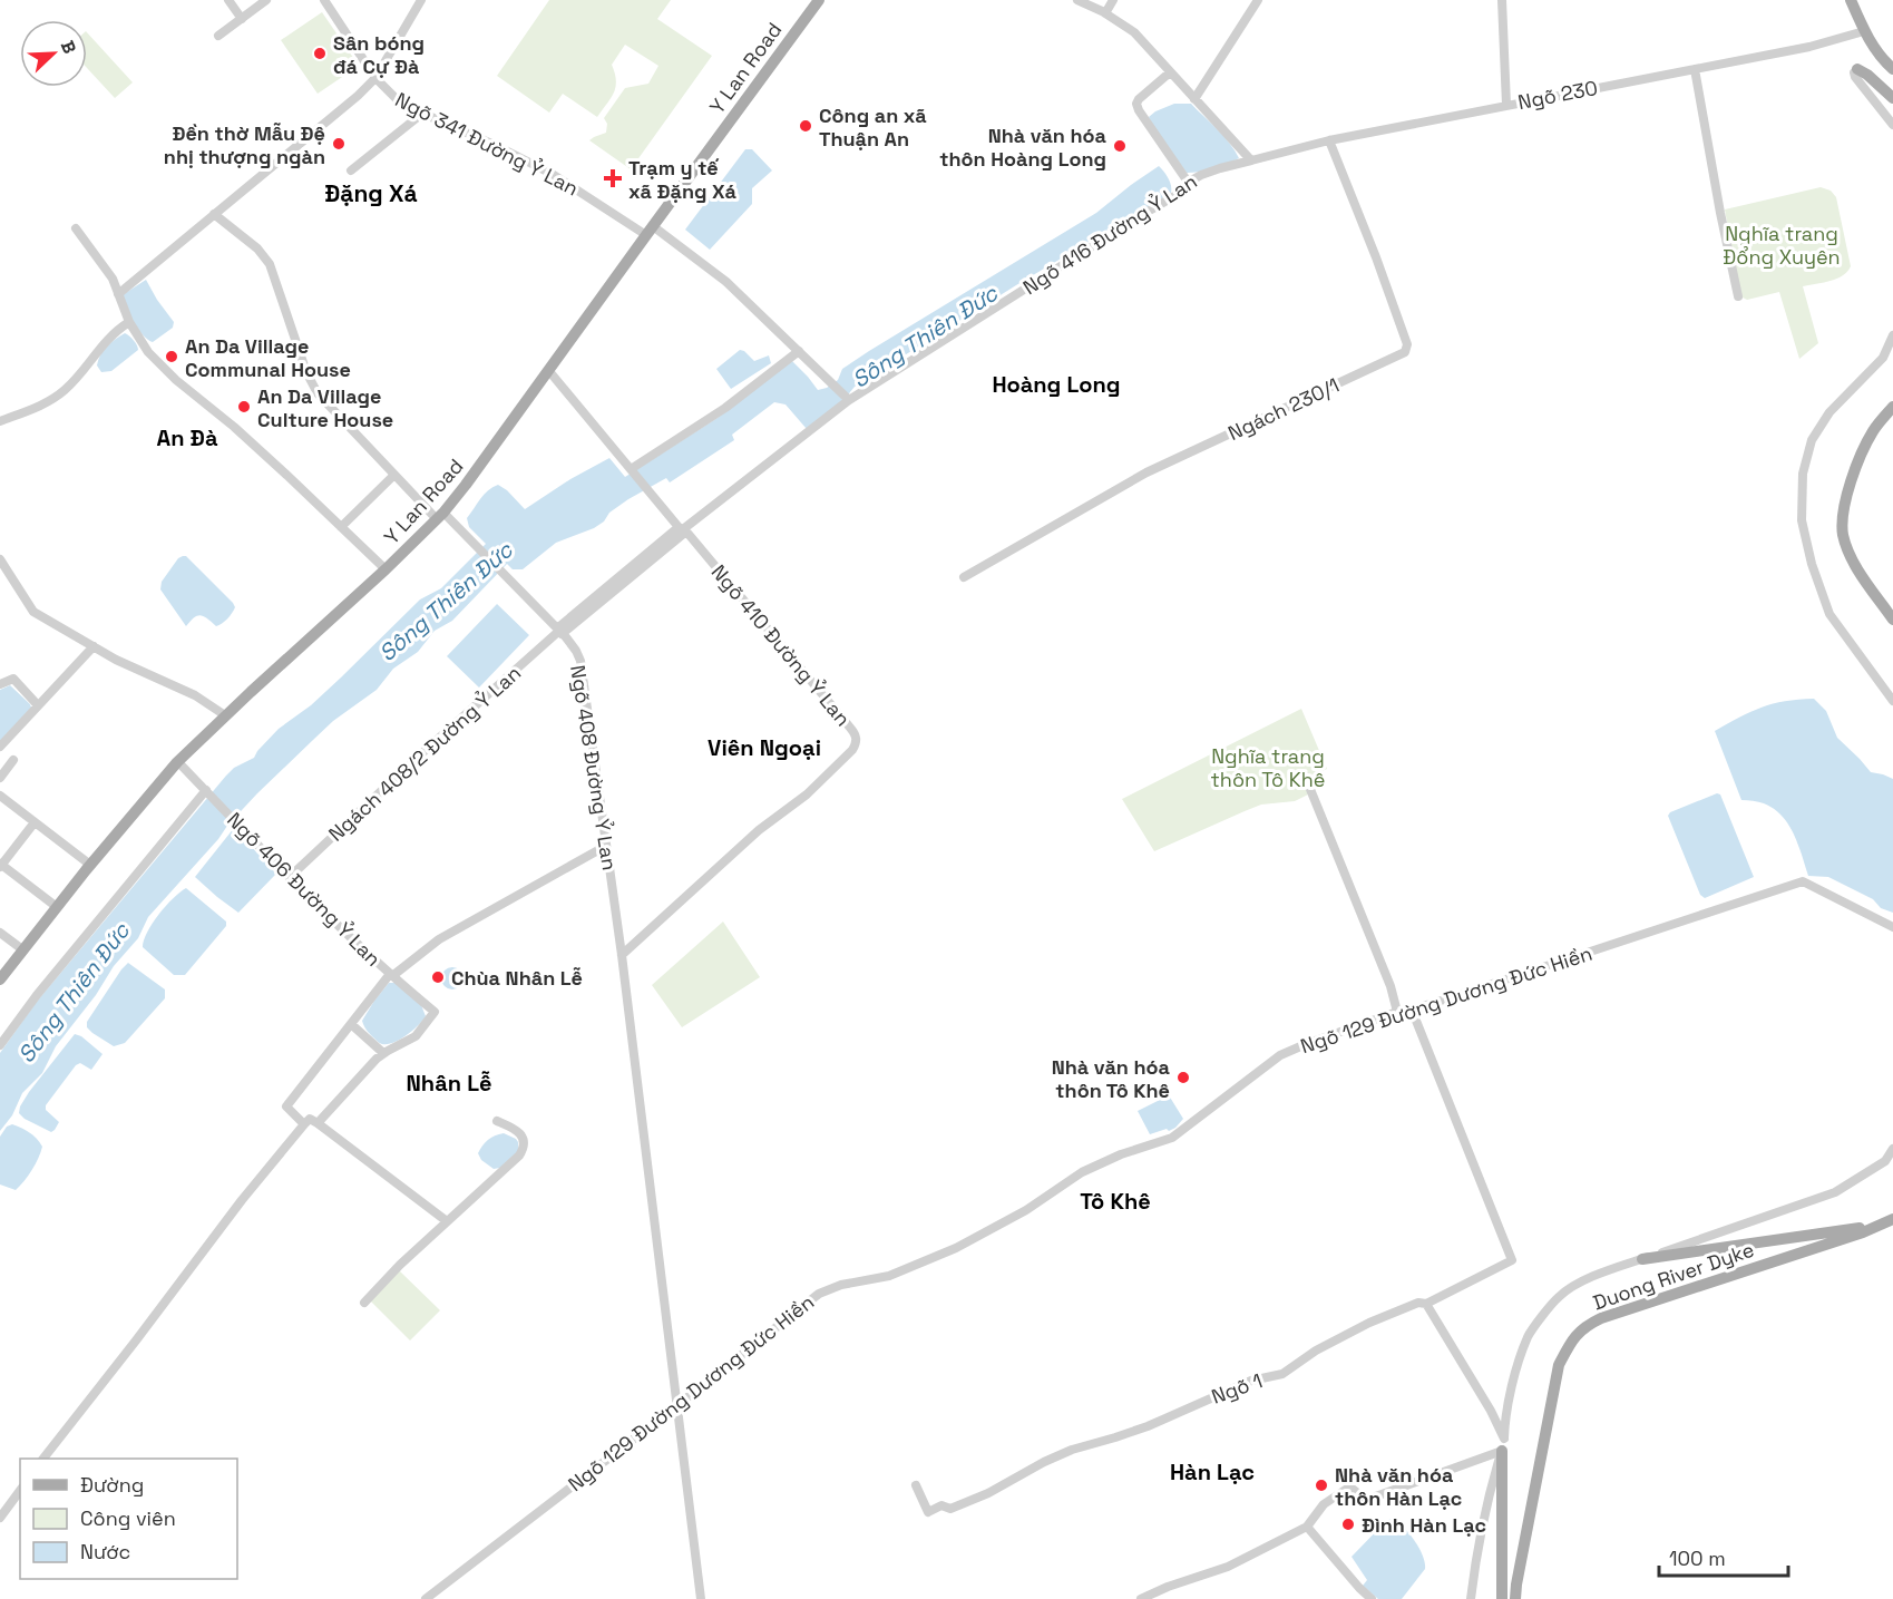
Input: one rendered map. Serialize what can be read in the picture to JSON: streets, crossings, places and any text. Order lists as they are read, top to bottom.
{
  "streets": {
    "main road": ["Y Lan Road", "Duong River Dyke"],
    "street": [
      "Ngõ 230",
      "Ngõ 341 Đường Ỷ Lan",
      "Ngõ 416 Đường Ỷ Lan",
      "Ngách 230/1",
      "Ngõ 410 Đường Ỷ Lan",
      "Ngách 408/2 Đường Ỷ Lan",
      "Ngõ 408 Đường Ỷ Lan",
      "Ngõ 406 Đường Ỷ Lan",
      "Ngõ 129 Đường Dương Đức Hiền",
      "Ngõ 1"
    ]
  },
  "crossings": [
    ["Y Lan Road", "Ngõ 341 Đường Ỷ Lan"],
    ["Y Lan Road", "Ngõ 410 Đường Ỷ Lan"],
    ["Y Lan Road", "Ngõ 408 Đường Ỷ Lan"],
    ["Y Lan Road", "Ngõ 406 Đường Ỷ Lan"],
    ["Ngõ 230", "Ngõ 416 Đường Ỷ Lan"],
    ["Ngõ 230", "Ngách 230/1"],
    ["Ngõ 341 Đường Ỷ Lan", "Ngõ 416 Đường Ỷ Lan"],
    ["Ngõ 416 Đường Ỷ Lan", "Ngõ 410 Đường Ỷ Lan"],
    ["Ngõ 416 Đường Ỷ Lan", "Ngách 408/2 Đường Ỷ Lan"],
    ["Ngõ 410 Đường Ỷ Lan", "Ngõ 408 Đường Ỷ Lan"],
    ["Ngách 408/2 Đường Ỷ Lan", "Ngõ 408 Đường Ỷ Lan"],
    ["Ngách 408/2 Đường Ỷ Lan", "Ngõ 406 Đường Ỷ Lan"],
    ["Ngõ 408 Đường Ỷ Lan", "Ngõ 129 Đường Dương Đức Hiền"]
  ],
  "districts": [
    "Đặng Xá",
    "Hoàng Long",
    "An Đà",
    "Viên Ngoại",
    "Nhân Lễ",
    "Tô Khê",
    "Hàn Lạc"
  ],
  "water": ["Sông Thiên Đức"],
  "parks": ["Nghĩa trang Đổng Xuyên", "Nghĩa trang thôn Tô Khê"],
  "places": {
    "other": [
      "Sân bóng đá Cự Đà",
      "Công an xã Thuận An",
      "Đền thờ Mẫu Đệ nhị thượng ngàn",
      "Nhà văn hóa thôn Hoàng Long",
      "An Da Village Communal House",
      "An Da Village Culture House",
      "Chùa Nhân Lễ",
      "Nhà văn hóa thôn Tô Khê",
      "Nhà văn hóa thôn Hàn Lạc",
      "Đình Hàn Lạc"
    ],
    "health": ["Trạm y tế xã Đặng Xá"]
  },
  "legend": ["Đường", "Công viên", "Nước"],
  "scale_bar": "100 m",
  "north": "top right"
}
